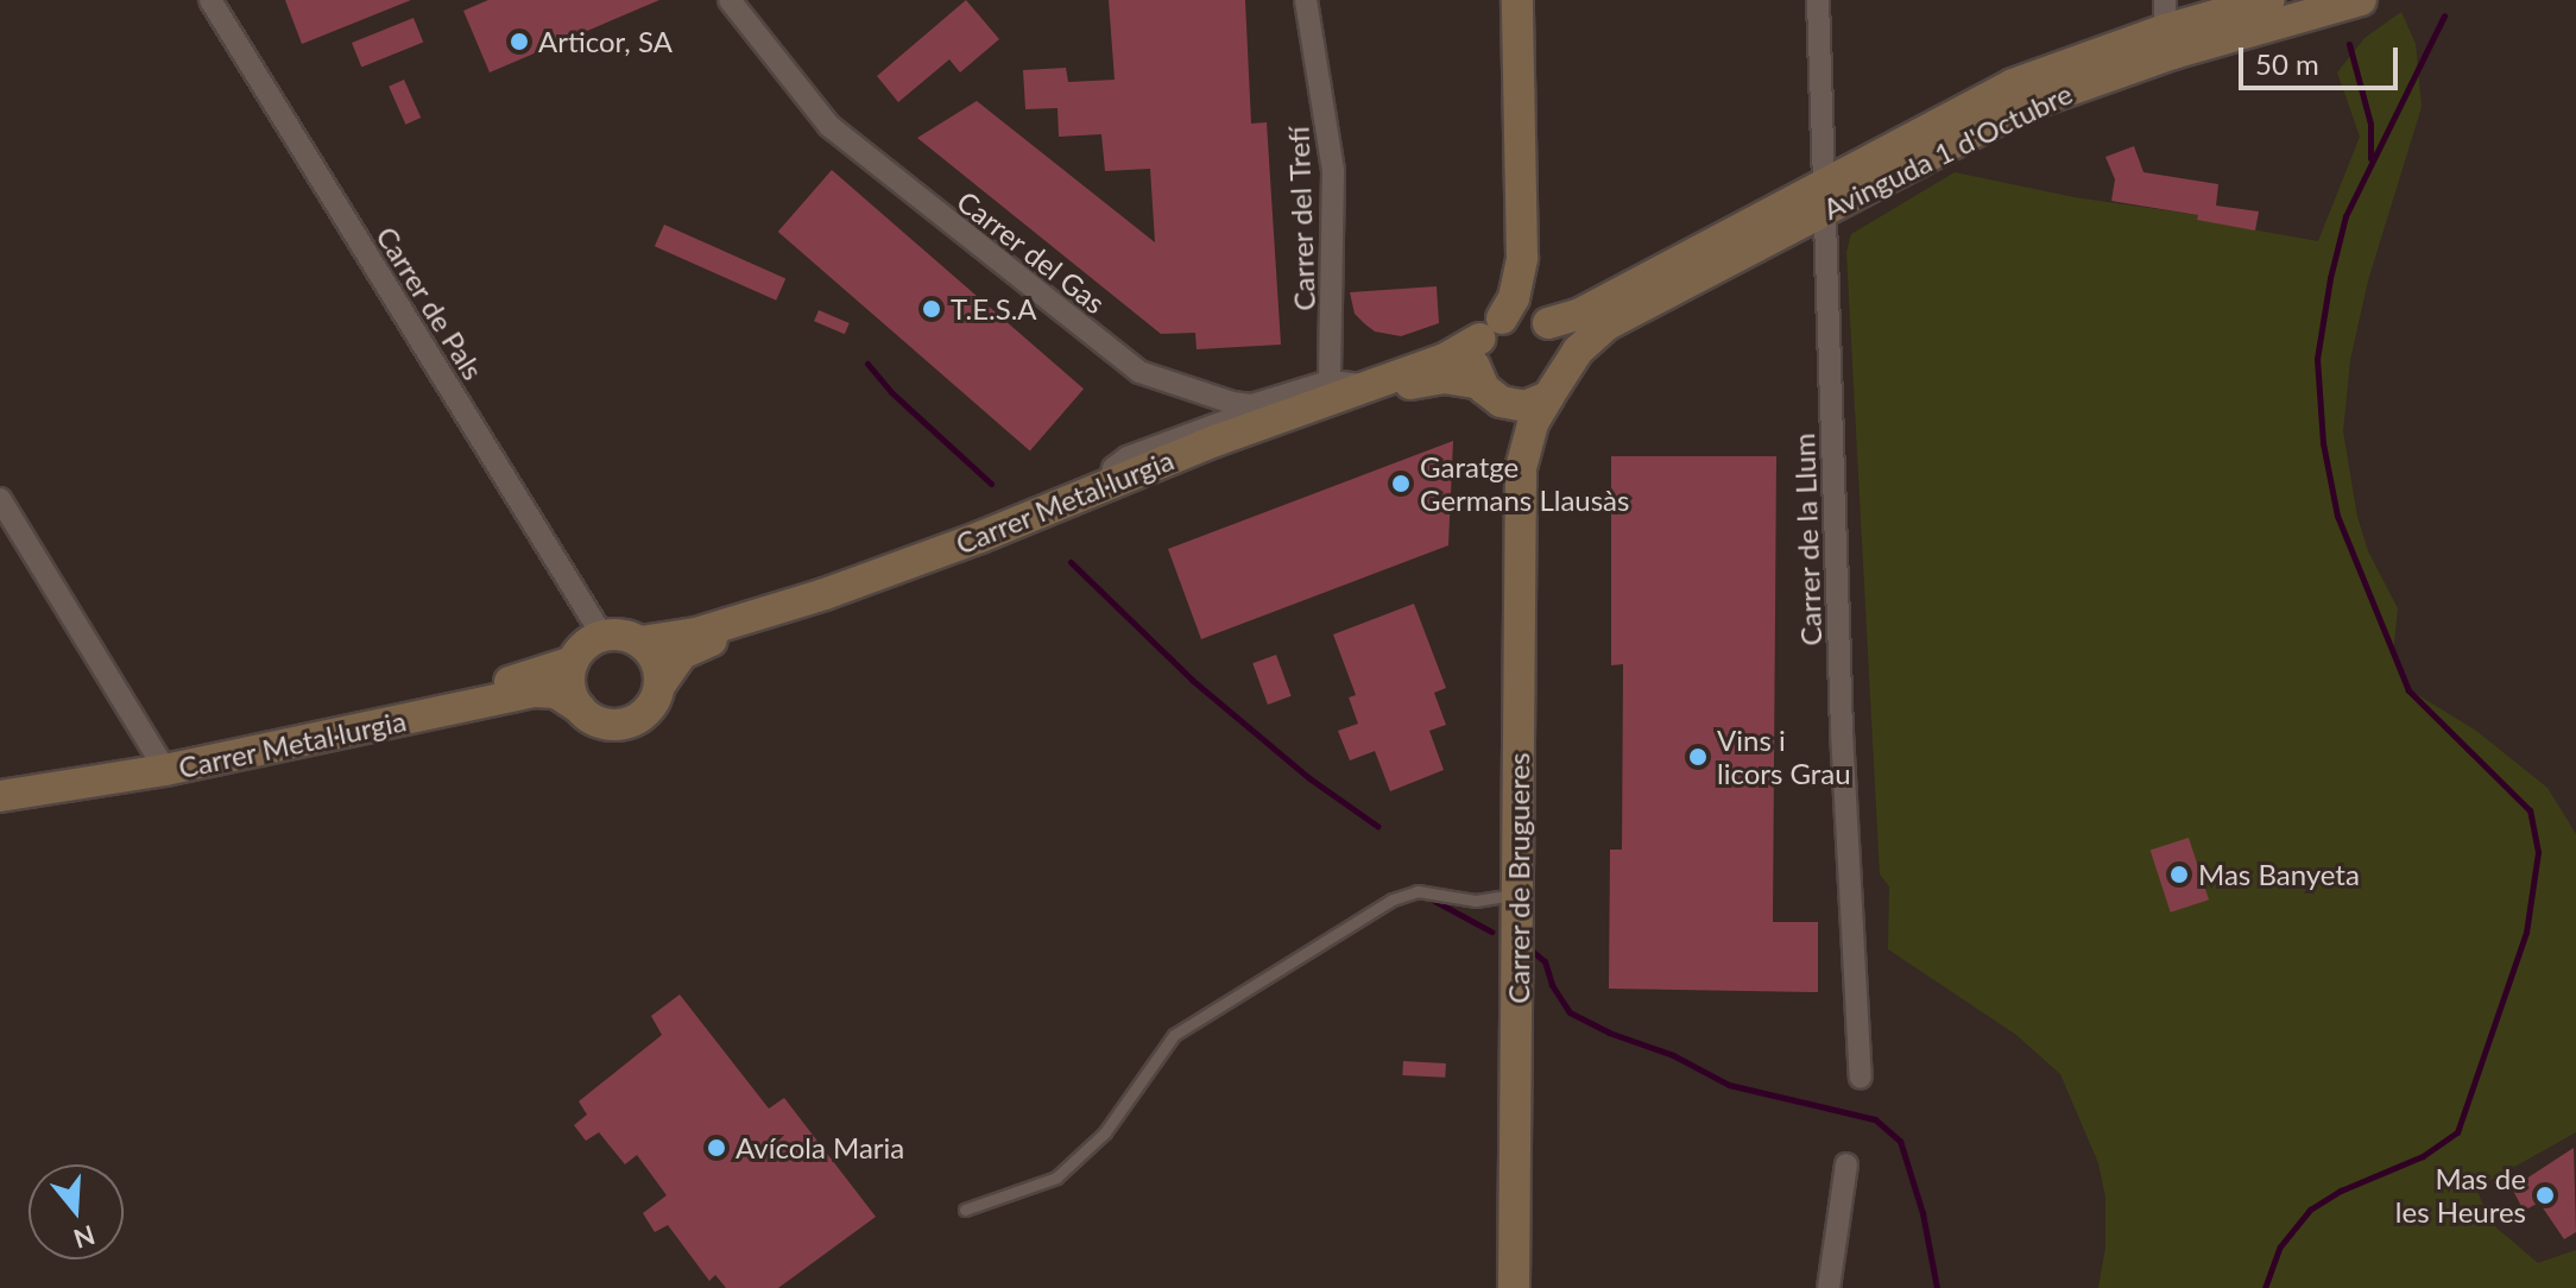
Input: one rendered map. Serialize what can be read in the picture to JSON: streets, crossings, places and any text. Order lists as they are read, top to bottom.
{
  "streets": {
    "main road": ["Avinguda 1 d'Octubre", "Carrer Metal·lurgia", "Carrer de Brugueres"],
    "street": [
      "Carrer del Trefí",
      "Carrer del Gas",
      "Carrer de Pals",
      "Carrer de la Llum"
    ]
  },
  "crossings": [
    ["Avinguda 1 d'Octubre", "Carrer de la Llum"],
    ["Carrer de Pals", "Carrer Metal·lurgia"]
  ],
  "places": [
    "Articor, SA",
    "T.E.S.A",
    "Garatge Germans Llausàs",
    "Vins i licors Grau",
    "Mas Banyeta",
    "Avícola Maria",
    "Mas de les Heures"
  ],
  "scale_bar": "50 m",
  "north": "bottom"
}
